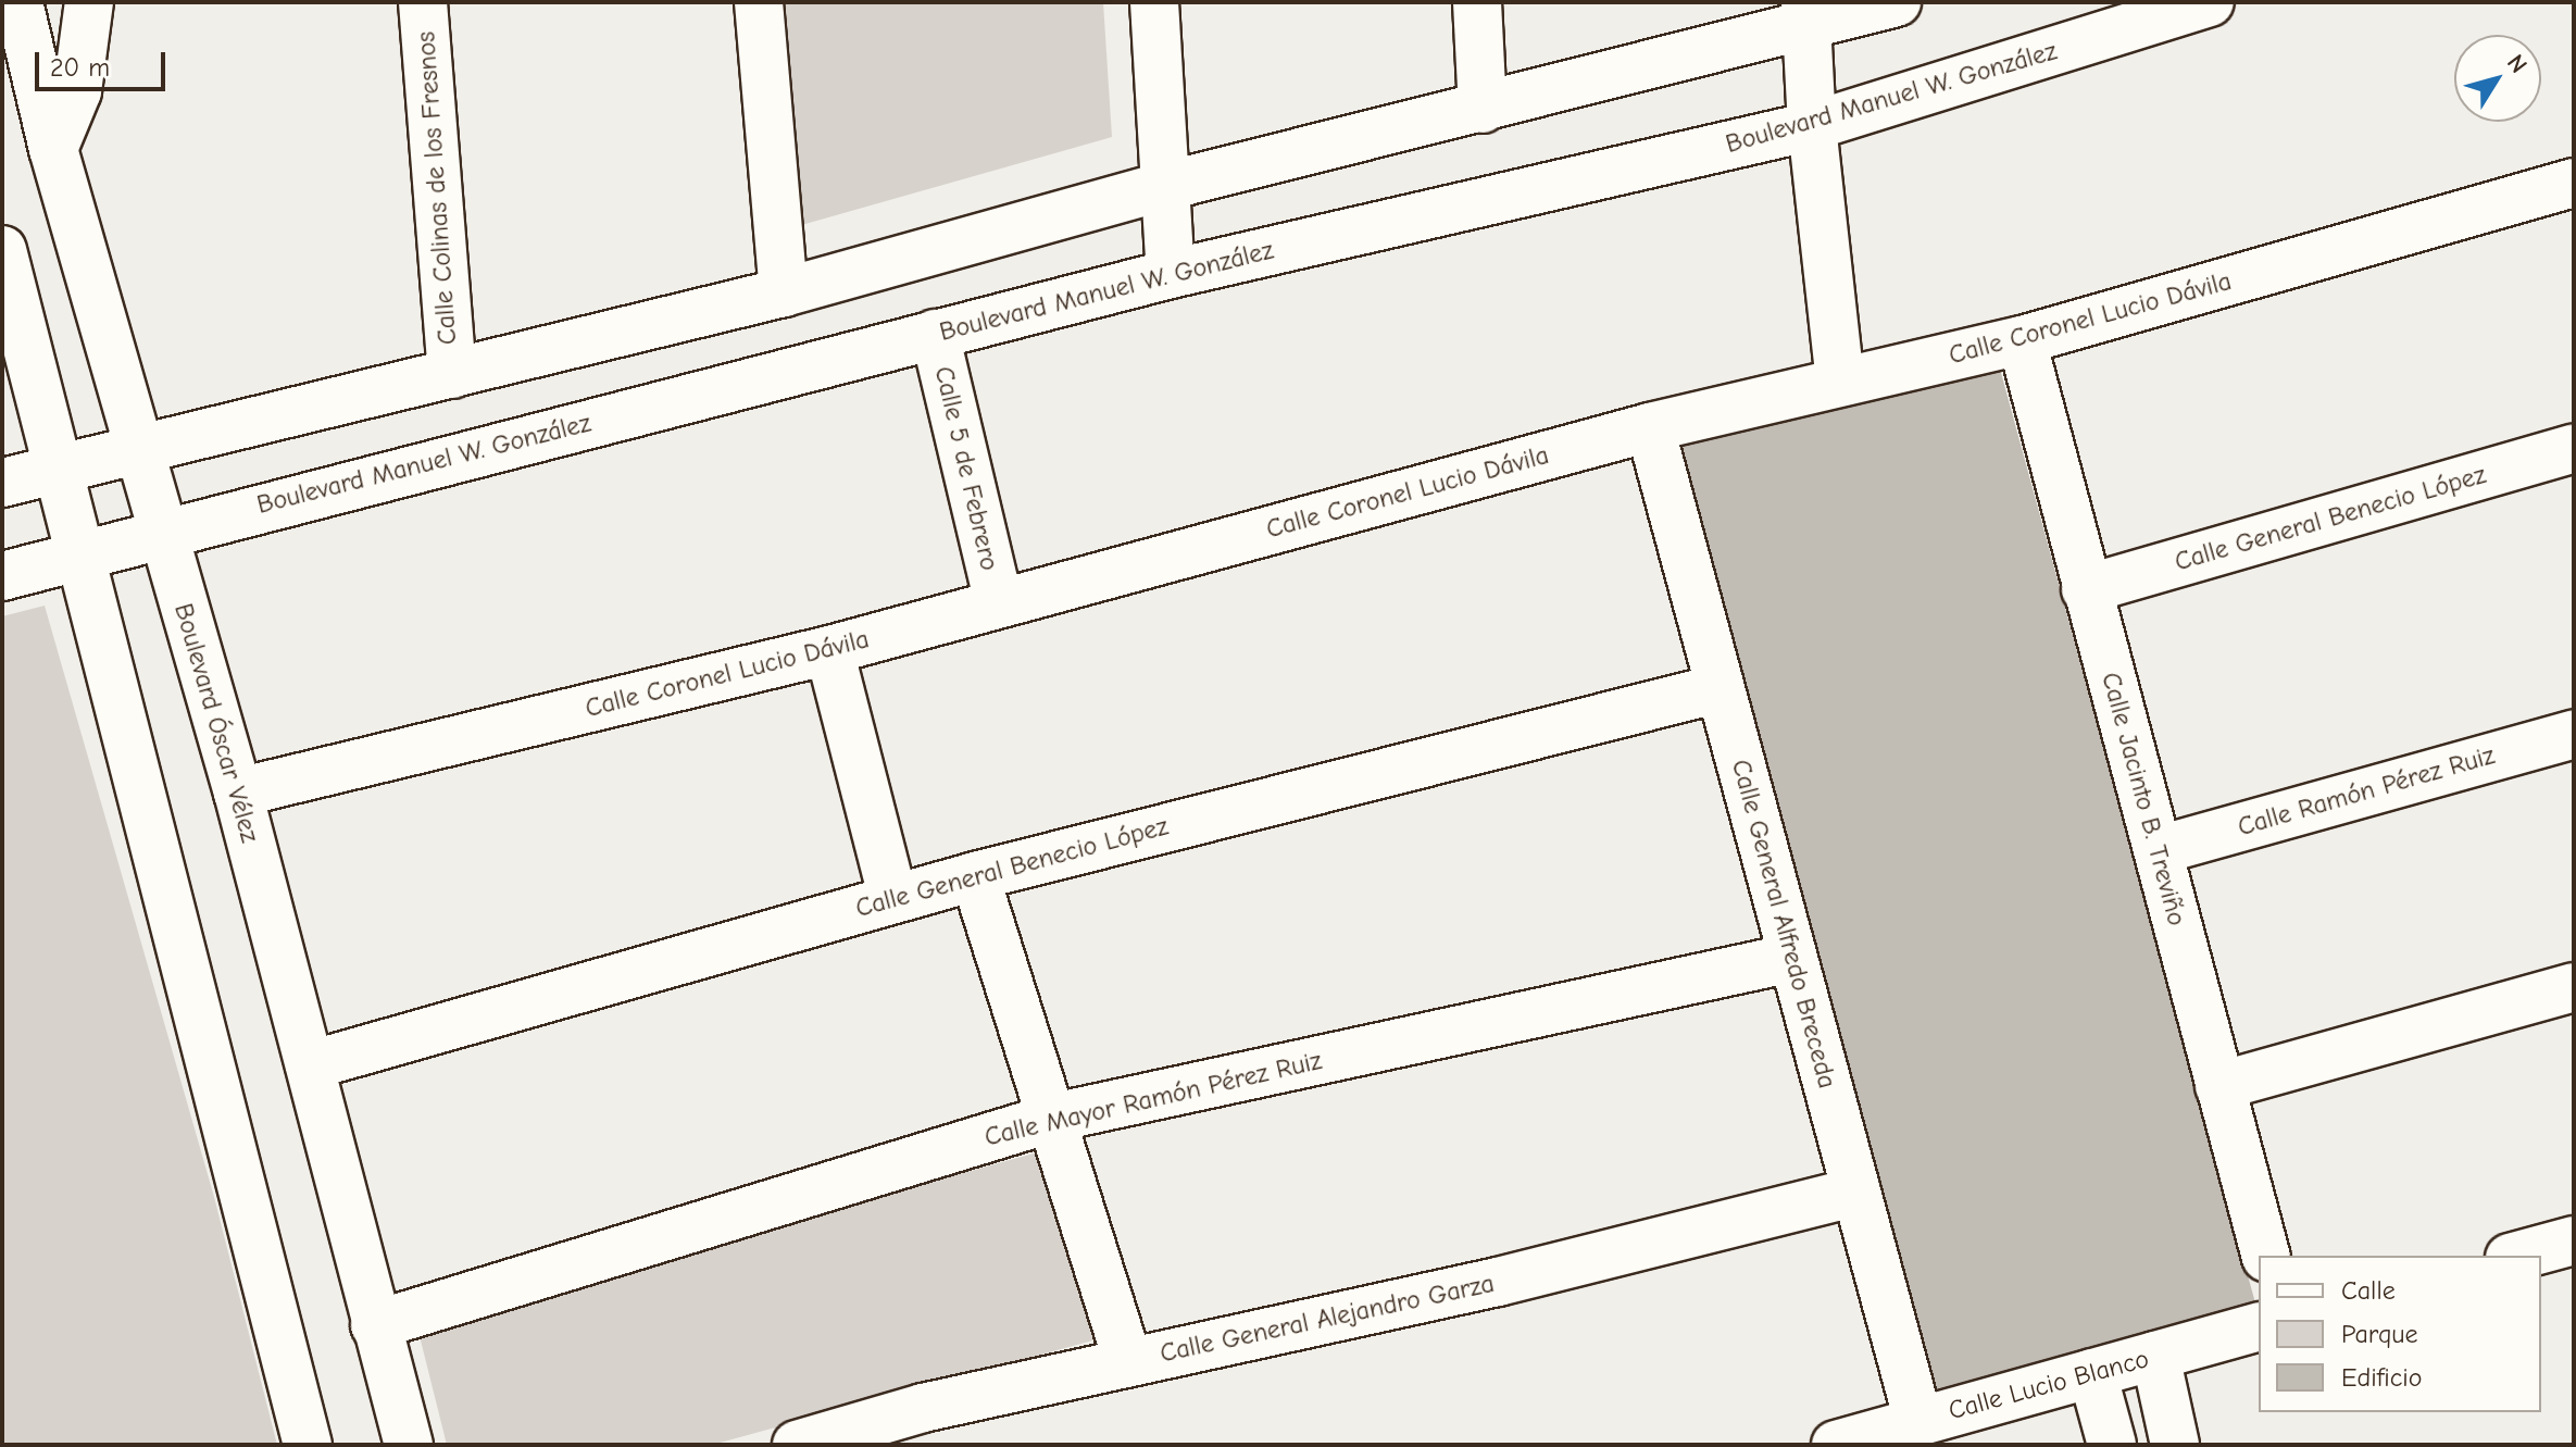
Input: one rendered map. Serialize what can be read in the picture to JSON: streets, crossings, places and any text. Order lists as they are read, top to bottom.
{
  "streets": {
    "street": [
      "Boulevard Manuel W. González",
      "Calle Colinas de los Fresnos",
      "Calle Coronel Lucio Dávila",
      "Calle 5 de Febrero",
      "Calle General Benecio López",
      "Boulevard Óscar Vélez",
      "Calle Ramón Pérez Ruiz",
      "Calle Jacinto B. Treviño",
      "Calle General Alfredo Breceda",
      "Calle Mayor Ramón Pérez Ruiz",
      "Calle General Alejandro Garza",
      "Calle Lucio Blanco"
    ]
  },
  "crossings": [
    ["Boulevard Manuel W. González", "Calle 5 de Febrero"],
    ["Boulevard Manuel W. González", "Boulevard Óscar Vélez"],
    ["Calle Coronel Lucio Dávila", "Calle 5 de Febrero"],
    ["Calle Coronel Lucio Dávila", "Boulevard Óscar Vélez"],
    ["Calle Coronel Lucio Dávila", "Calle Jacinto B. Treviño"],
    ["Calle Coronel Lucio Dávila", "Calle General Alfredo Breceda"],
    ["Calle General Benecio López", "Boulevard Óscar Vélez"],
    ["Calle General Benecio López", "Calle Jacinto B. Treviño"],
    ["Calle General Benecio López", "Calle General Alfredo Breceda"],
    ["Boulevard Óscar Vélez", "Calle Mayor Ramón Pérez Ruiz"],
    ["Calle Ramón Pérez Ruiz", "Calle Jacinto B. Treviño"],
    ["Calle General Alfredo Breceda", "Calle Mayor Ramón Pérez Ruiz"],
    ["Calle General Alfredo Breceda", "Calle General Alejandro Garza"],
    ["Calle General Alfredo Breceda", "Calle Lucio Blanco"]
  ],
  "legend": ["Calle", "Parque", "Edificio"],
  "scale_bar": "20 m",
  "north": "top right"
}
